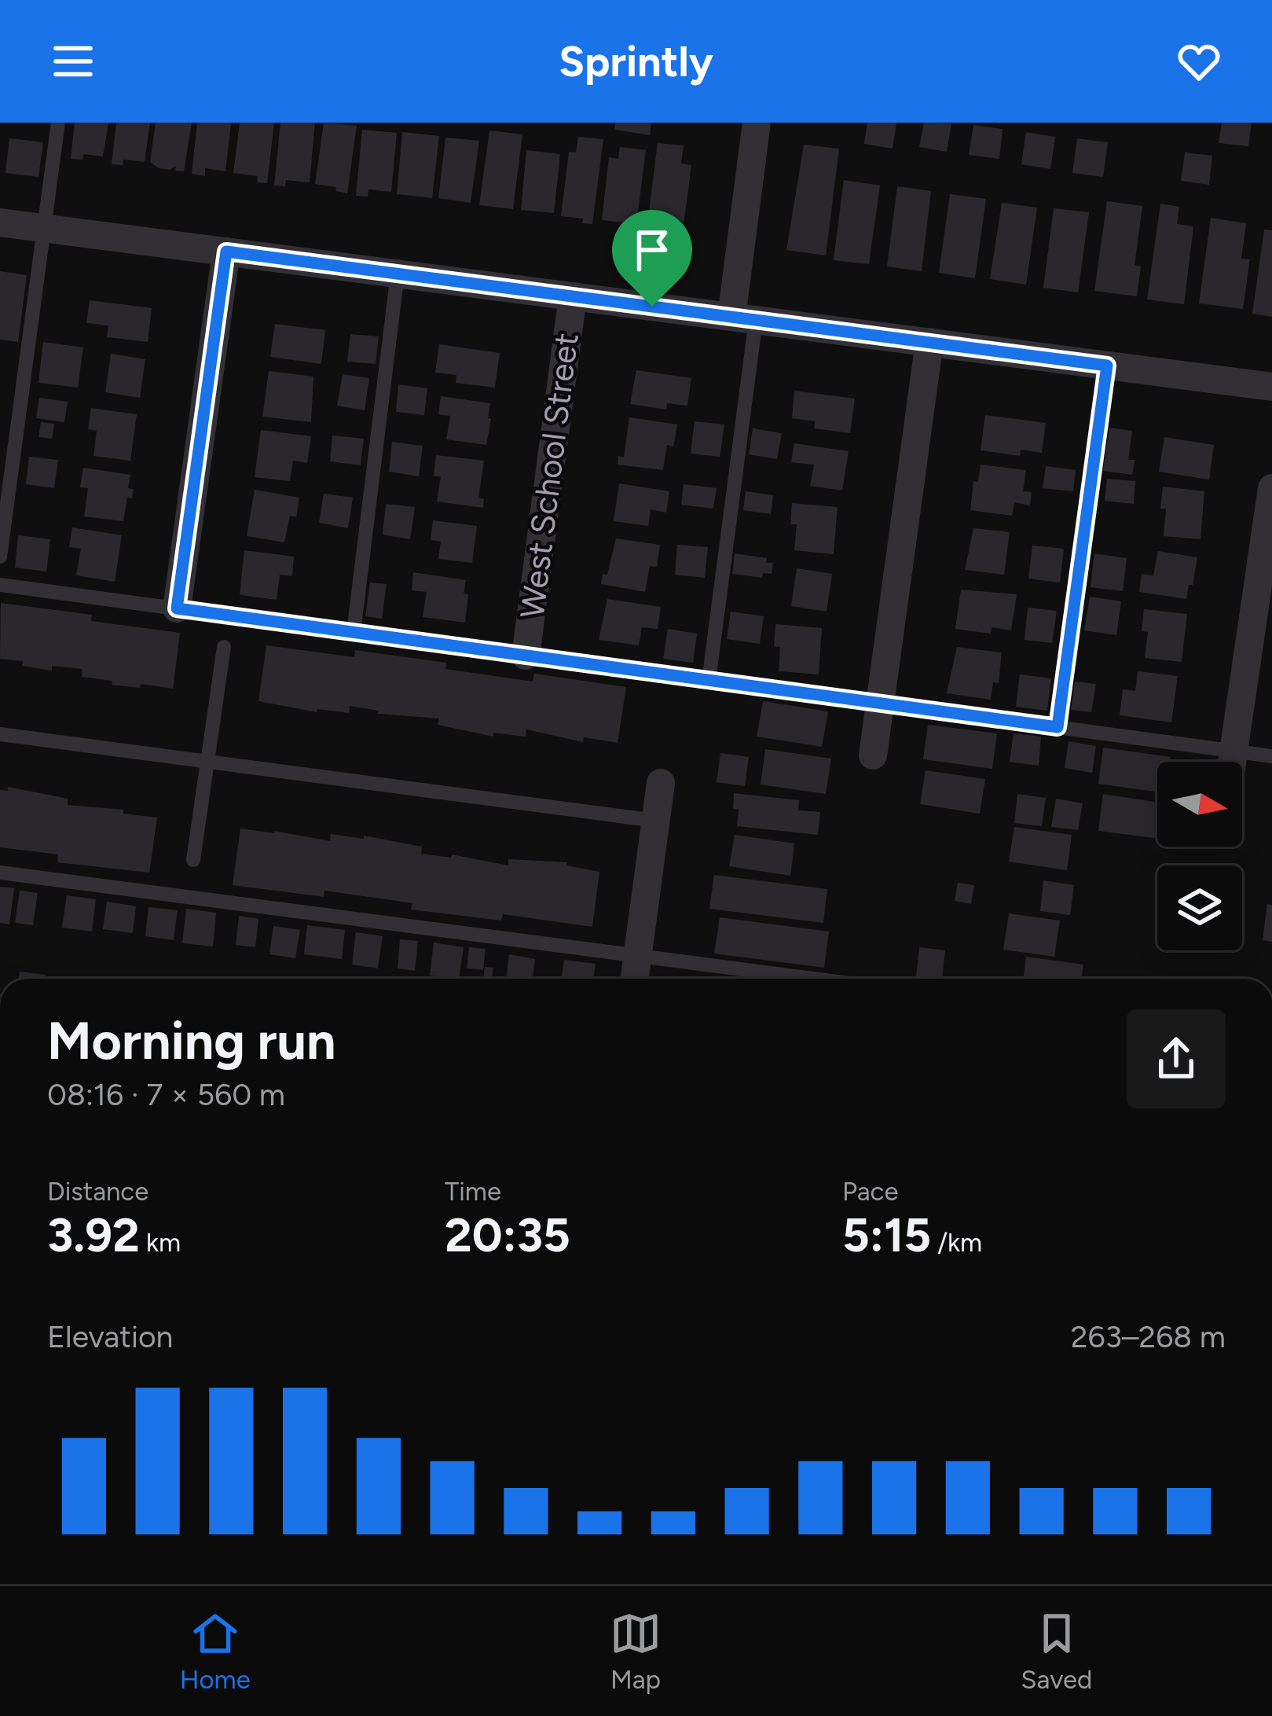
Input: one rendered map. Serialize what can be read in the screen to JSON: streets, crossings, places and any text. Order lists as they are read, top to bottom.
{
  "streets": {
    "street": ["West School Street"]
  },
  "north": "right",
  "page": {
    "header": "Sprintly",
    "heading": ["Morning run", "08:16 · 7 × 560 m"],
    "stats": [
      ["Distance", "3.92 km"],
      ["Time", "20:35"],
      ["Pace", "5:15 /km"]
    ],
    "chart": ["Elevation", "263–268 m"],
    "tabs": ["Home", "Map", "Saved"]
  }
}
